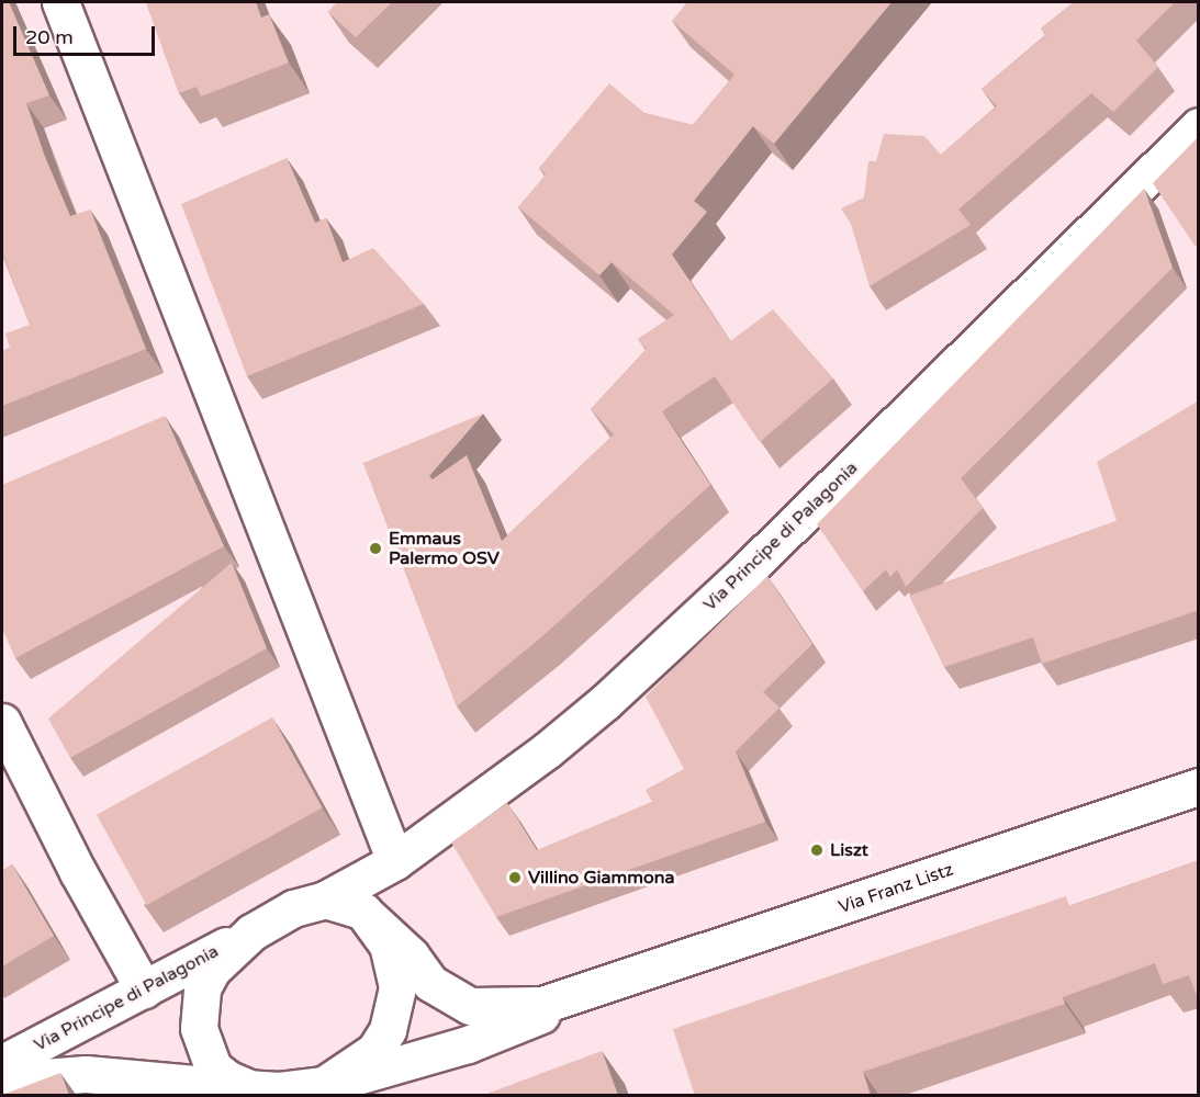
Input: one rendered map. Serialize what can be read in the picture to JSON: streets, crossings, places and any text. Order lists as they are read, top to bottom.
{
  "streets": {
    "street": ["Via Principe di Palagonia", "Via Franz Listz"]
  },
  "crossings": [
    ["Via Principe di Palagonia", "Via Franz Listz"]
  ],
  "places": ["Emmaus Palermo OSV", "Liszt", "Villino Giammona"],
  "scale_bar": "20 m"
}
